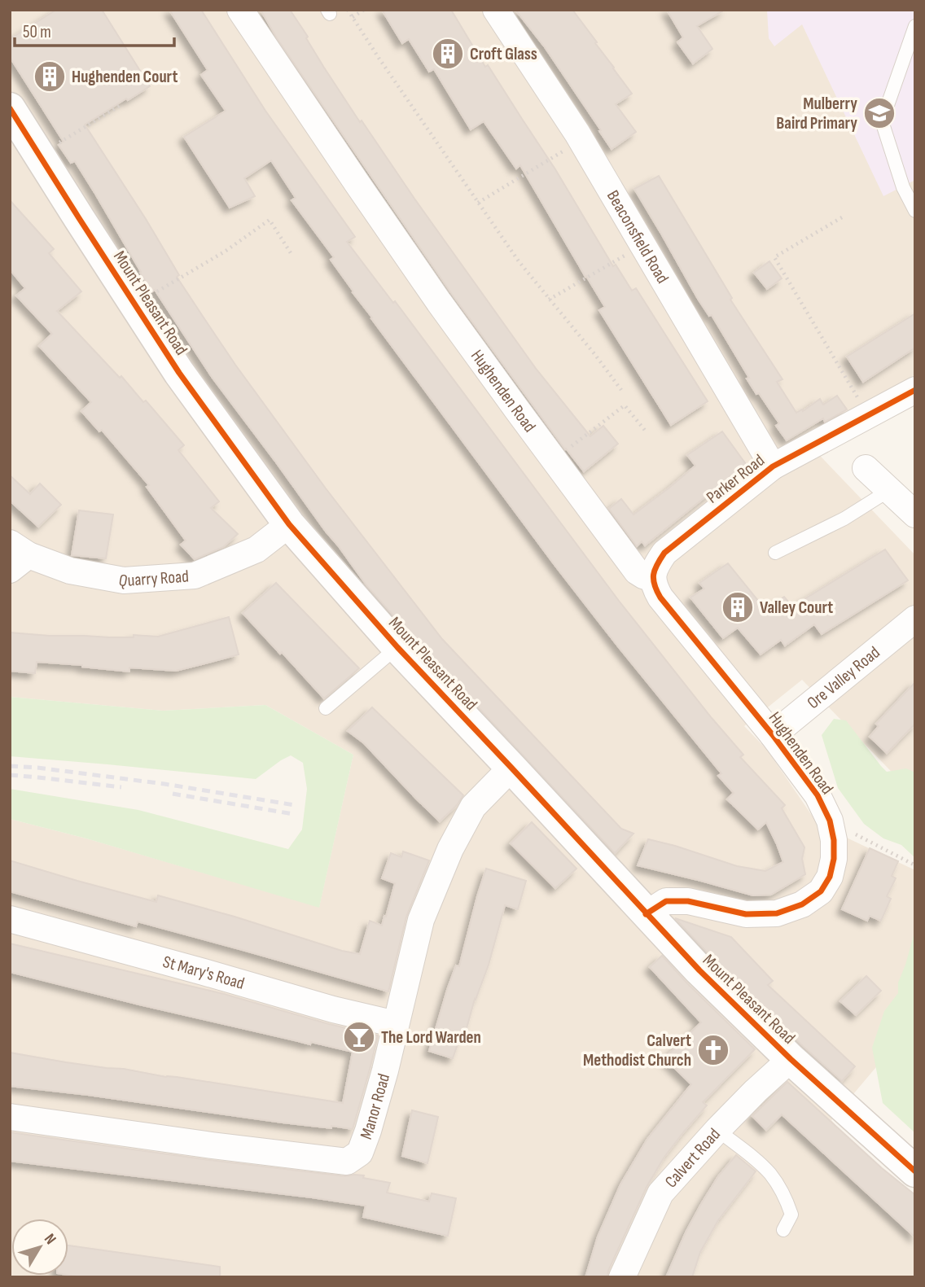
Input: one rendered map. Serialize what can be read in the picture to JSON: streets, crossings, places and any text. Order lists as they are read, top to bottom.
{
  "streets": {
    "street": [
      "Beaconsfield Road",
      "Mount Pleasant Road",
      "Hughenden Road",
      "Parker Road",
      "Quarry Road",
      "Ore Valley Road",
      "St Mary's Road",
      "Manor Road",
      "Calvert Road"
    ]
  },
  "crossings": [
    ["Beaconsfield Road", "Parker Road"],
    ["Mount Pleasant Road", "Hughenden Road"],
    ["Mount Pleasant Road", "Quarry Road"],
    ["Mount Pleasant Road", "Manor Road"],
    ["Mount Pleasant Road", "Calvert Road"],
    ["Hughenden Road", "Parker Road"],
    ["Hughenden Road", "Ore Valley Road"],
    ["St Mary's Road", "Manor Road"]
  ],
  "places": {
    "building": ["Croft Glass", "Hughenden Court", "Valley Court"],
    "school or university": ["Mulberry Baird Primary"],
    "bar": ["The Lord Warden"],
    "church": ["Calvert Methodist Church"]
  },
  "scale_bar": "50 m",
  "north": "top right"
}
